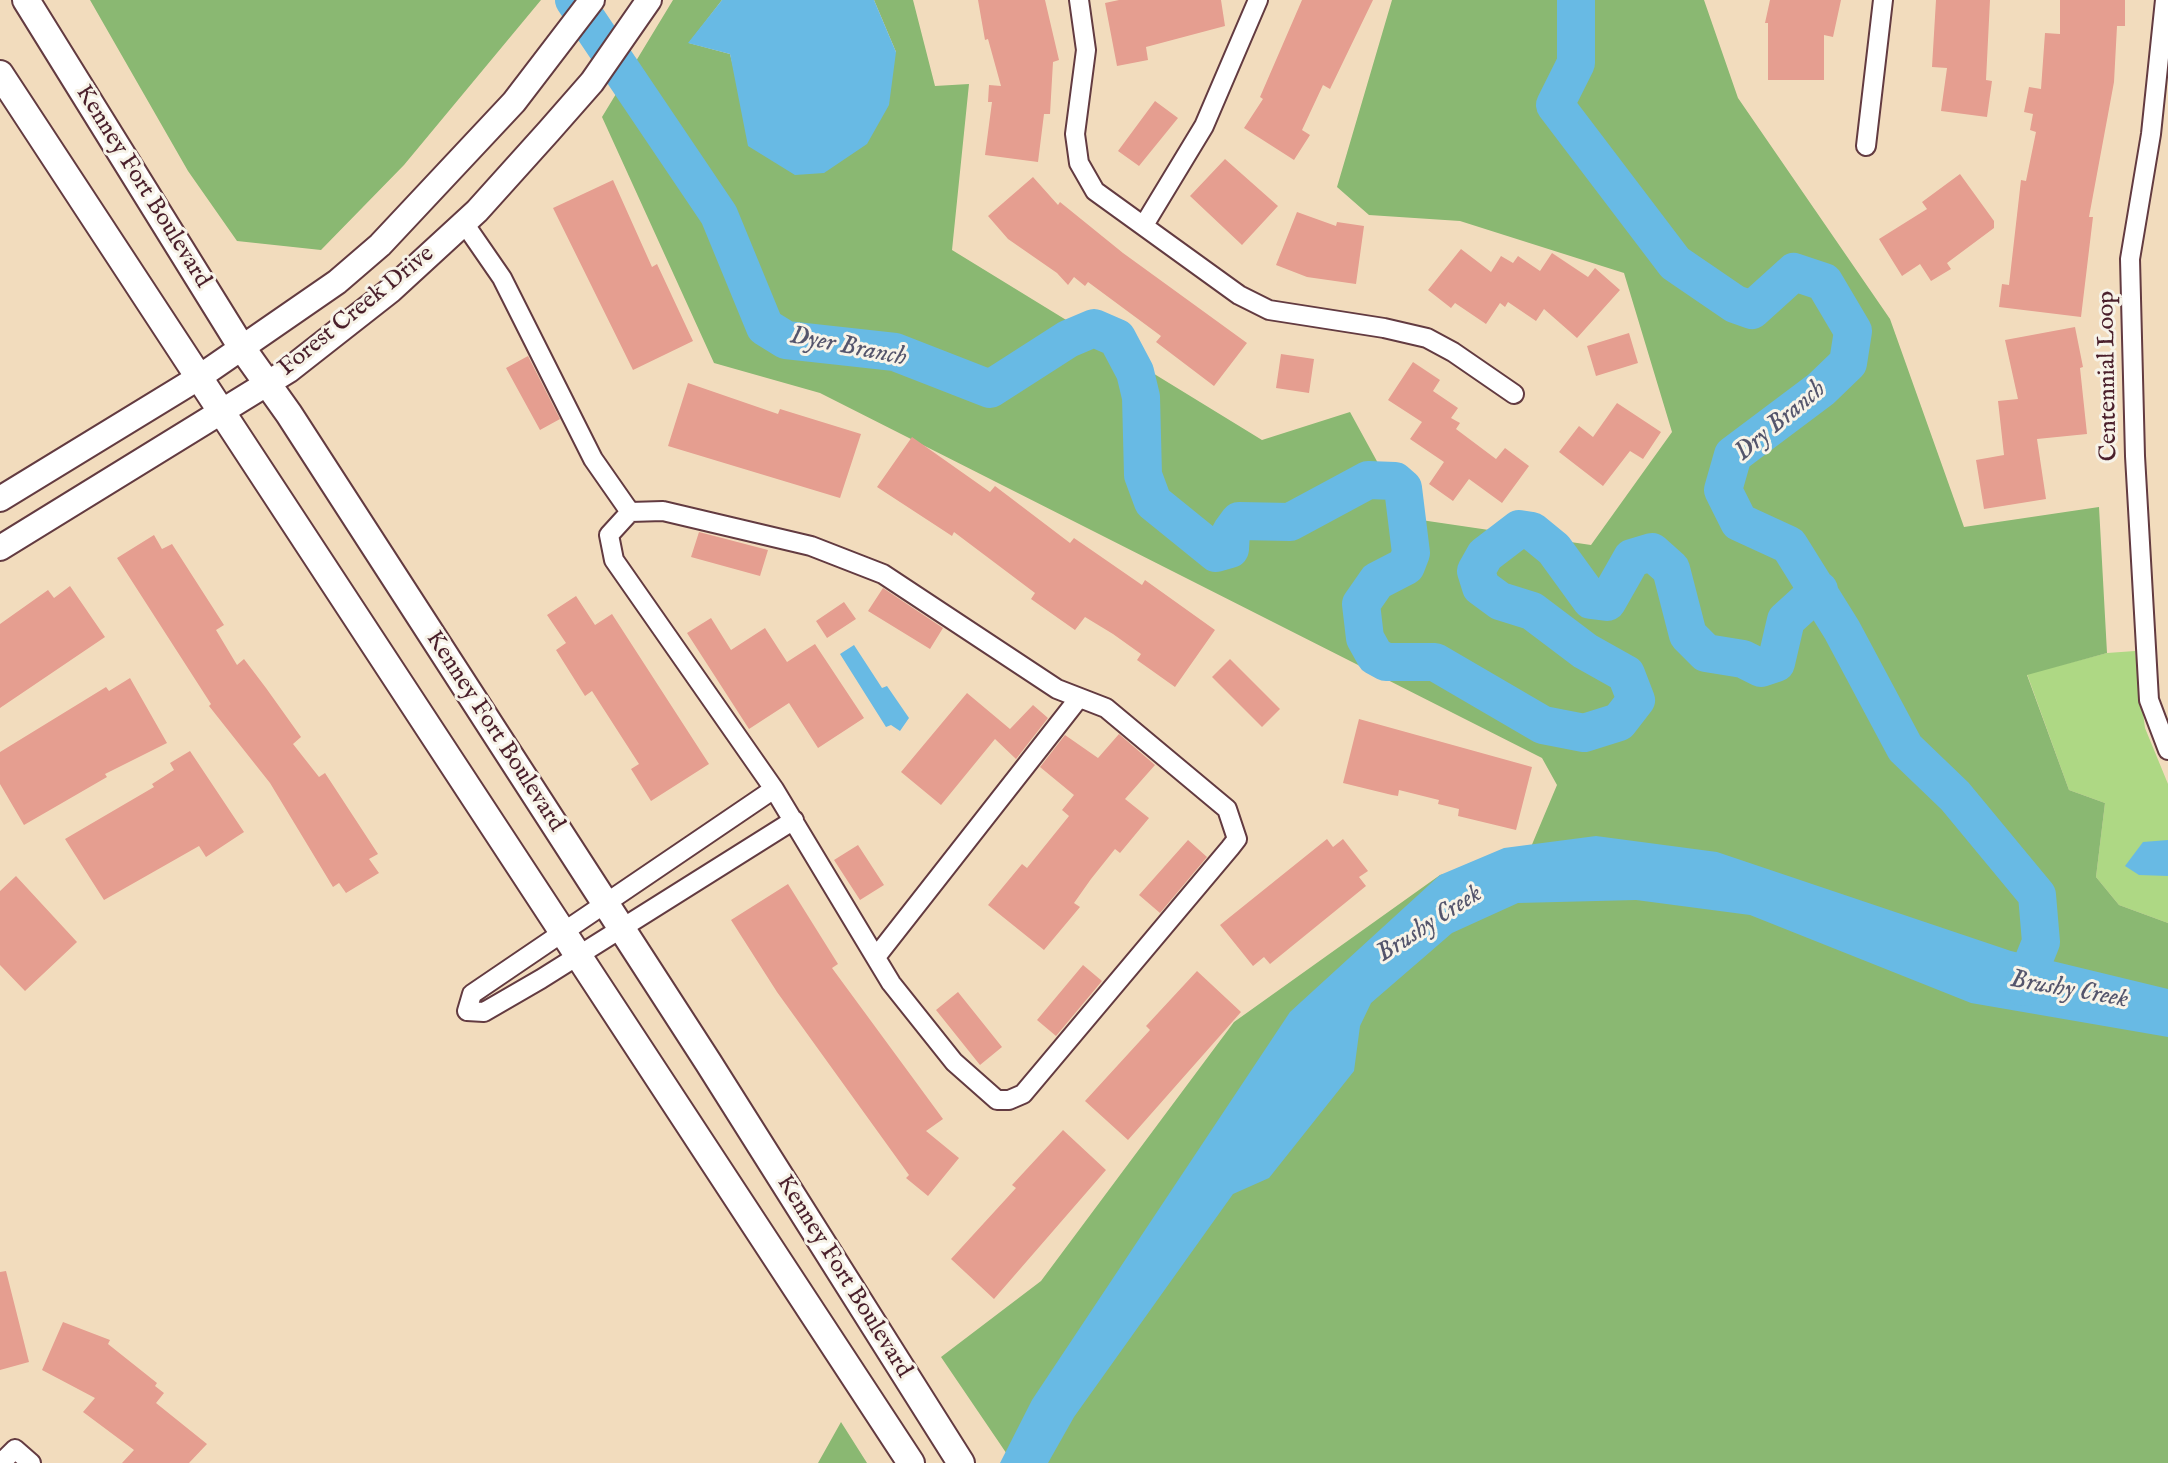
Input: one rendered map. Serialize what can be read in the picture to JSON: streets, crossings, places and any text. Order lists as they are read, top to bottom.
{
  "streets": {
    "main road": ["Kenney Fort Boulevard"],
    "street": ["Forest Creek Drive", "Centennial Loop"]
  },
  "crossings": [
    ["Kenney Fort Boulevard", "Forest Creek Drive"]
  ],
  "water": ["Dyer Branch", "Dry Branch", "Brushy Creek"]
}
